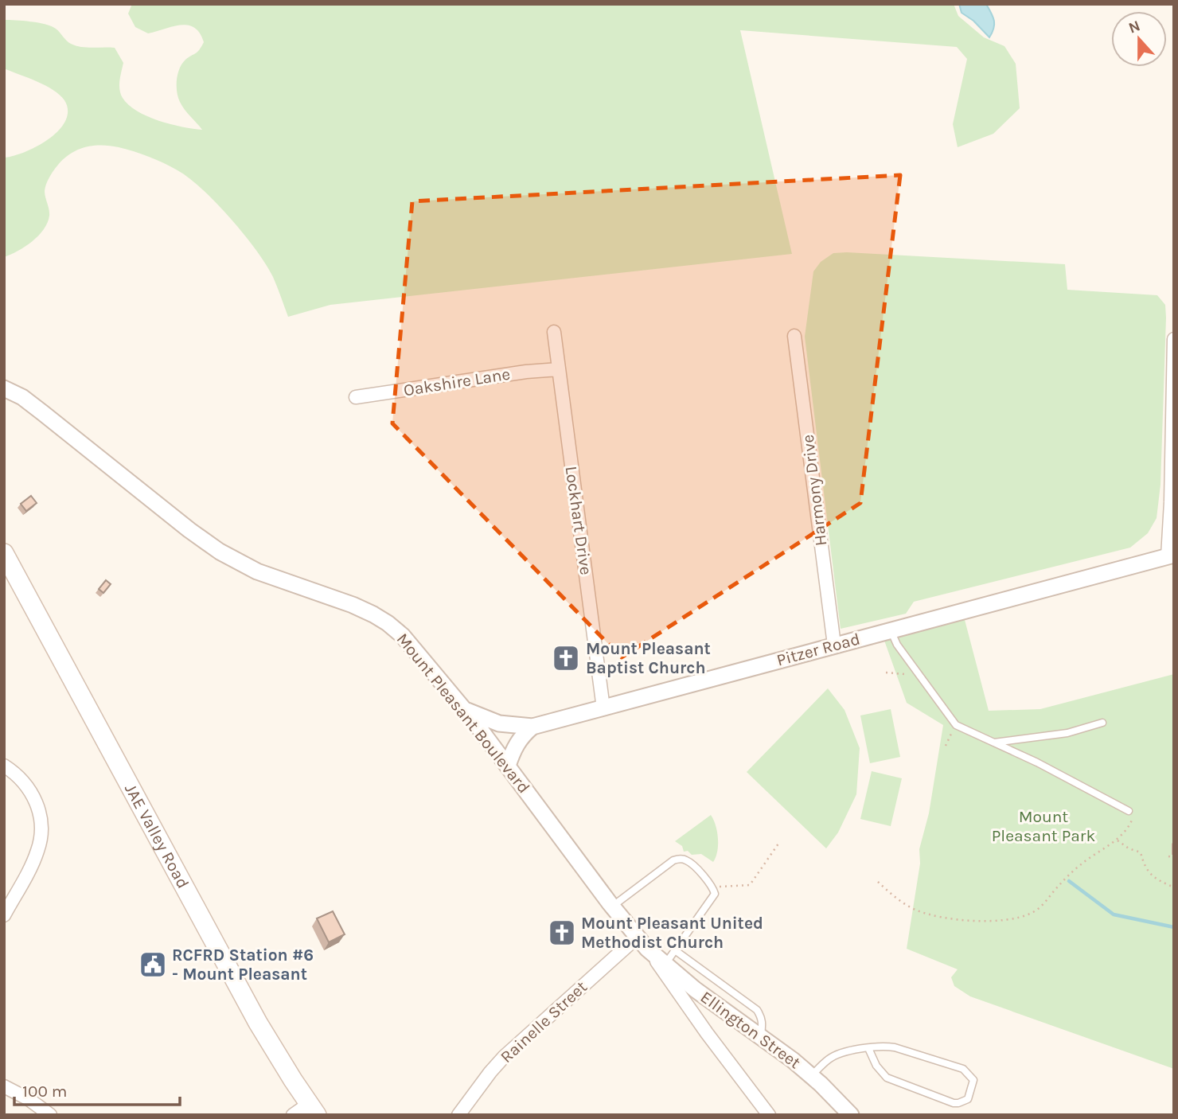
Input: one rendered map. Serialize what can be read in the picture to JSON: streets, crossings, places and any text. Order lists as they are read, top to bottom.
{
  "streets": {
    "main road": ["JAE Valley Road"],
    "street": [
      "Oakshire Lane",
      "Harmony Drive",
      "Lockhart Drive",
      "Pitzer Road",
      "Mount Pleasant Boulevard",
      "Rainelle Street",
      "Ellington Street"
    ]
  },
  "crossings": [
    ["Oakshire Lane", "Lockhart Drive"],
    ["Harmony Drive", "Pitzer Road"],
    ["Lockhart Drive", "Pitzer Road"],
    ["Pitzer Road", "Mount Pleasant Boulevard"],
    ["Mount Pleasant Boulevard", "Rainelle Street"],
    ["Mount Pleasant Boulevard", "Ellington Street"],
    ["Rainelle Street", "Ellington Street"]
  ],
  "parks": ["Mount Pleasant Park"],
  "places": {
    "church": ["Mount Pleasant Baptist Church", "Mount Pleasant United Methodist Church"],
    "public building": ["RCFRD Station #6 - Mount Pleasant"]
  },
  "scale_bar": "100 m",
  "north": "top"
}
